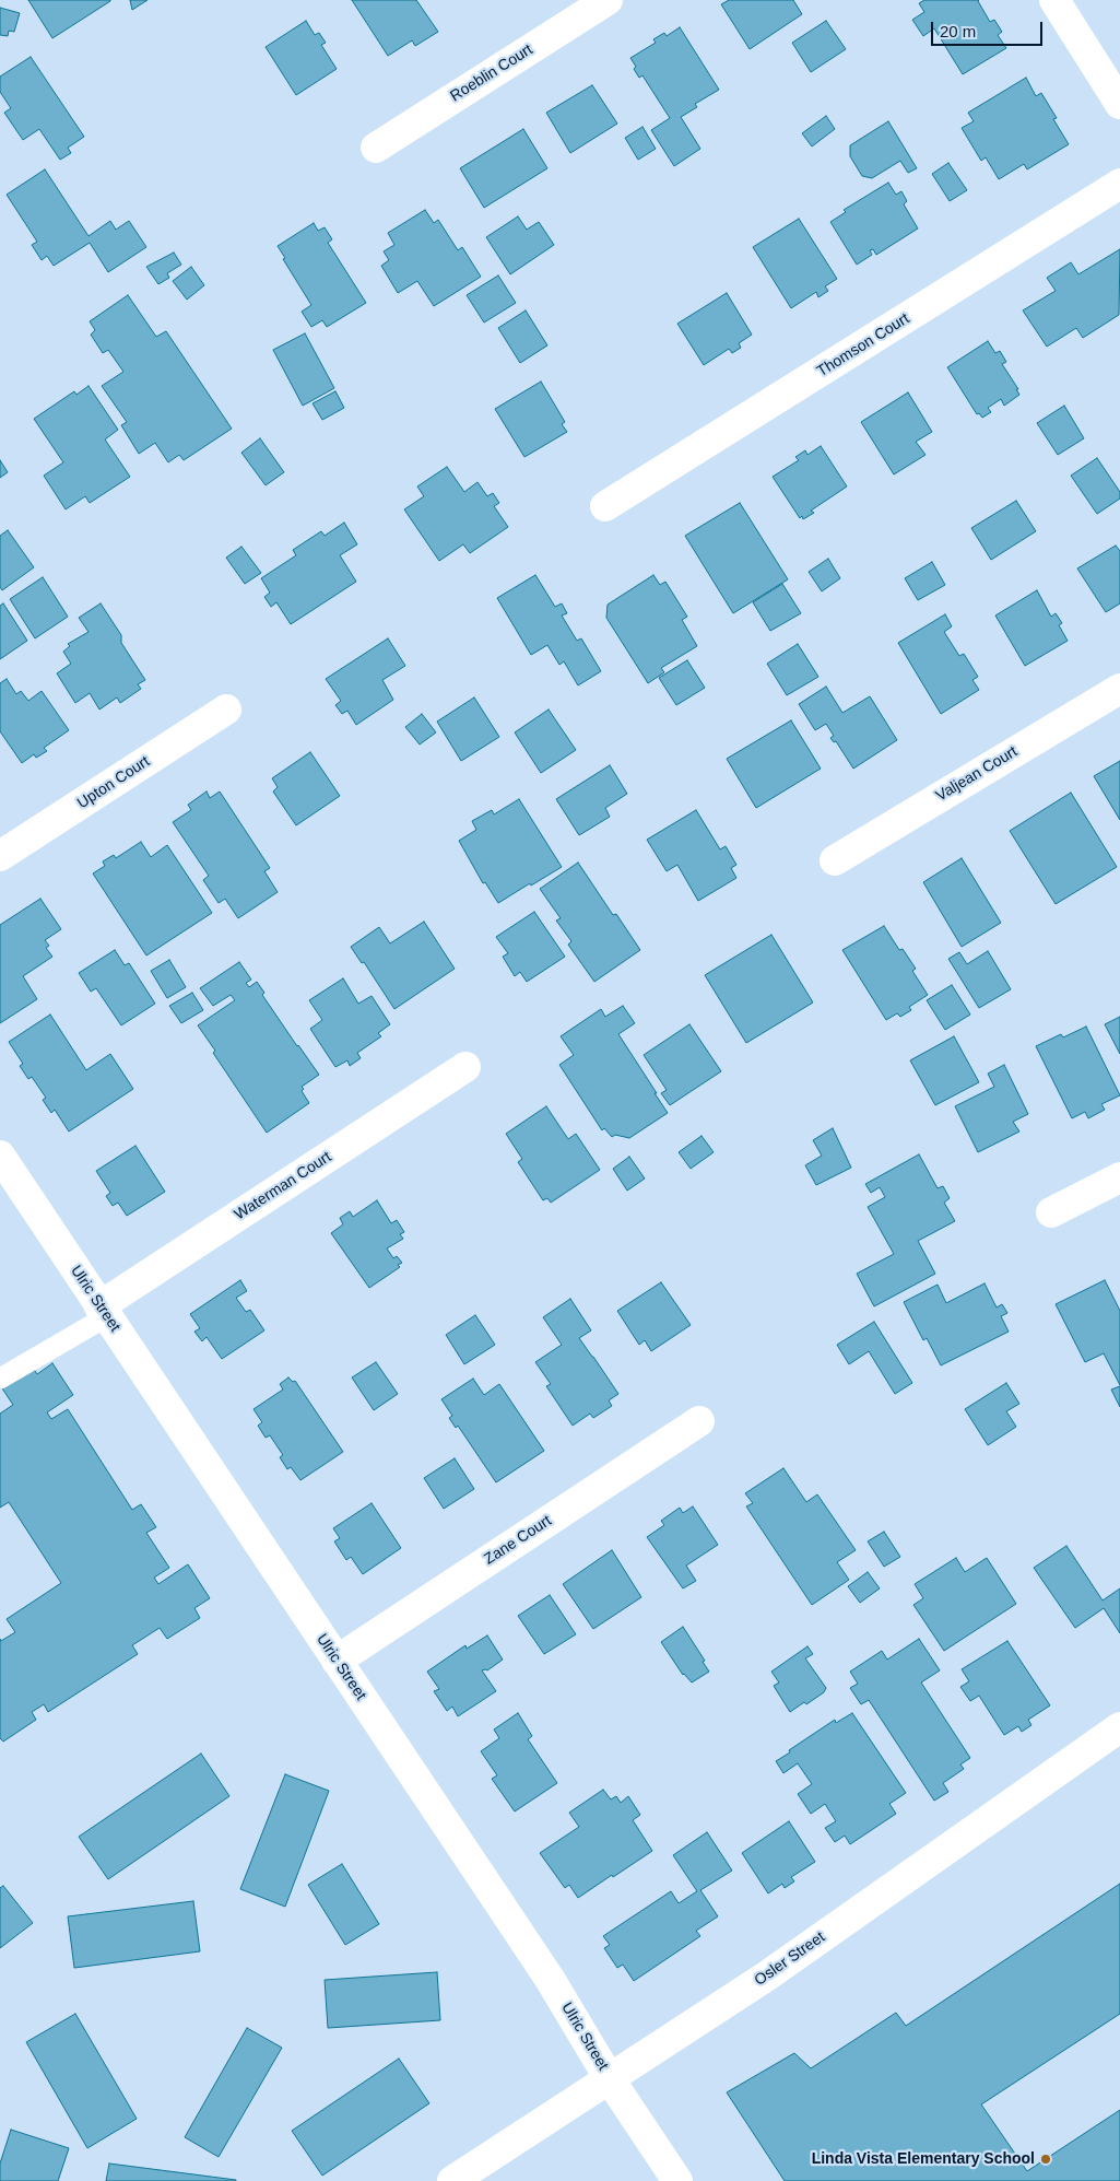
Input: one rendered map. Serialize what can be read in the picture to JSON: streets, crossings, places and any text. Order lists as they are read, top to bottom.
{
  "streets": {
    "street": [
      "Roeblin Court",
      "Thomson Court",
      "Valjean Court",
      "Upton Court",
      "Waterman Court",
      "Ulric Street",
      "Zane Court",
      "Osler Street"
    ]
  },
  "crossings": [
    ["Waterman Court", "Ulric Street"],
    ["Ulric Street", "Zane Court"],
    ["Ulric Street", "Osler Street"]
  ],
  "places": ["Linda Vista Elementary School"],
  "scale_bar": "20 m"
}
